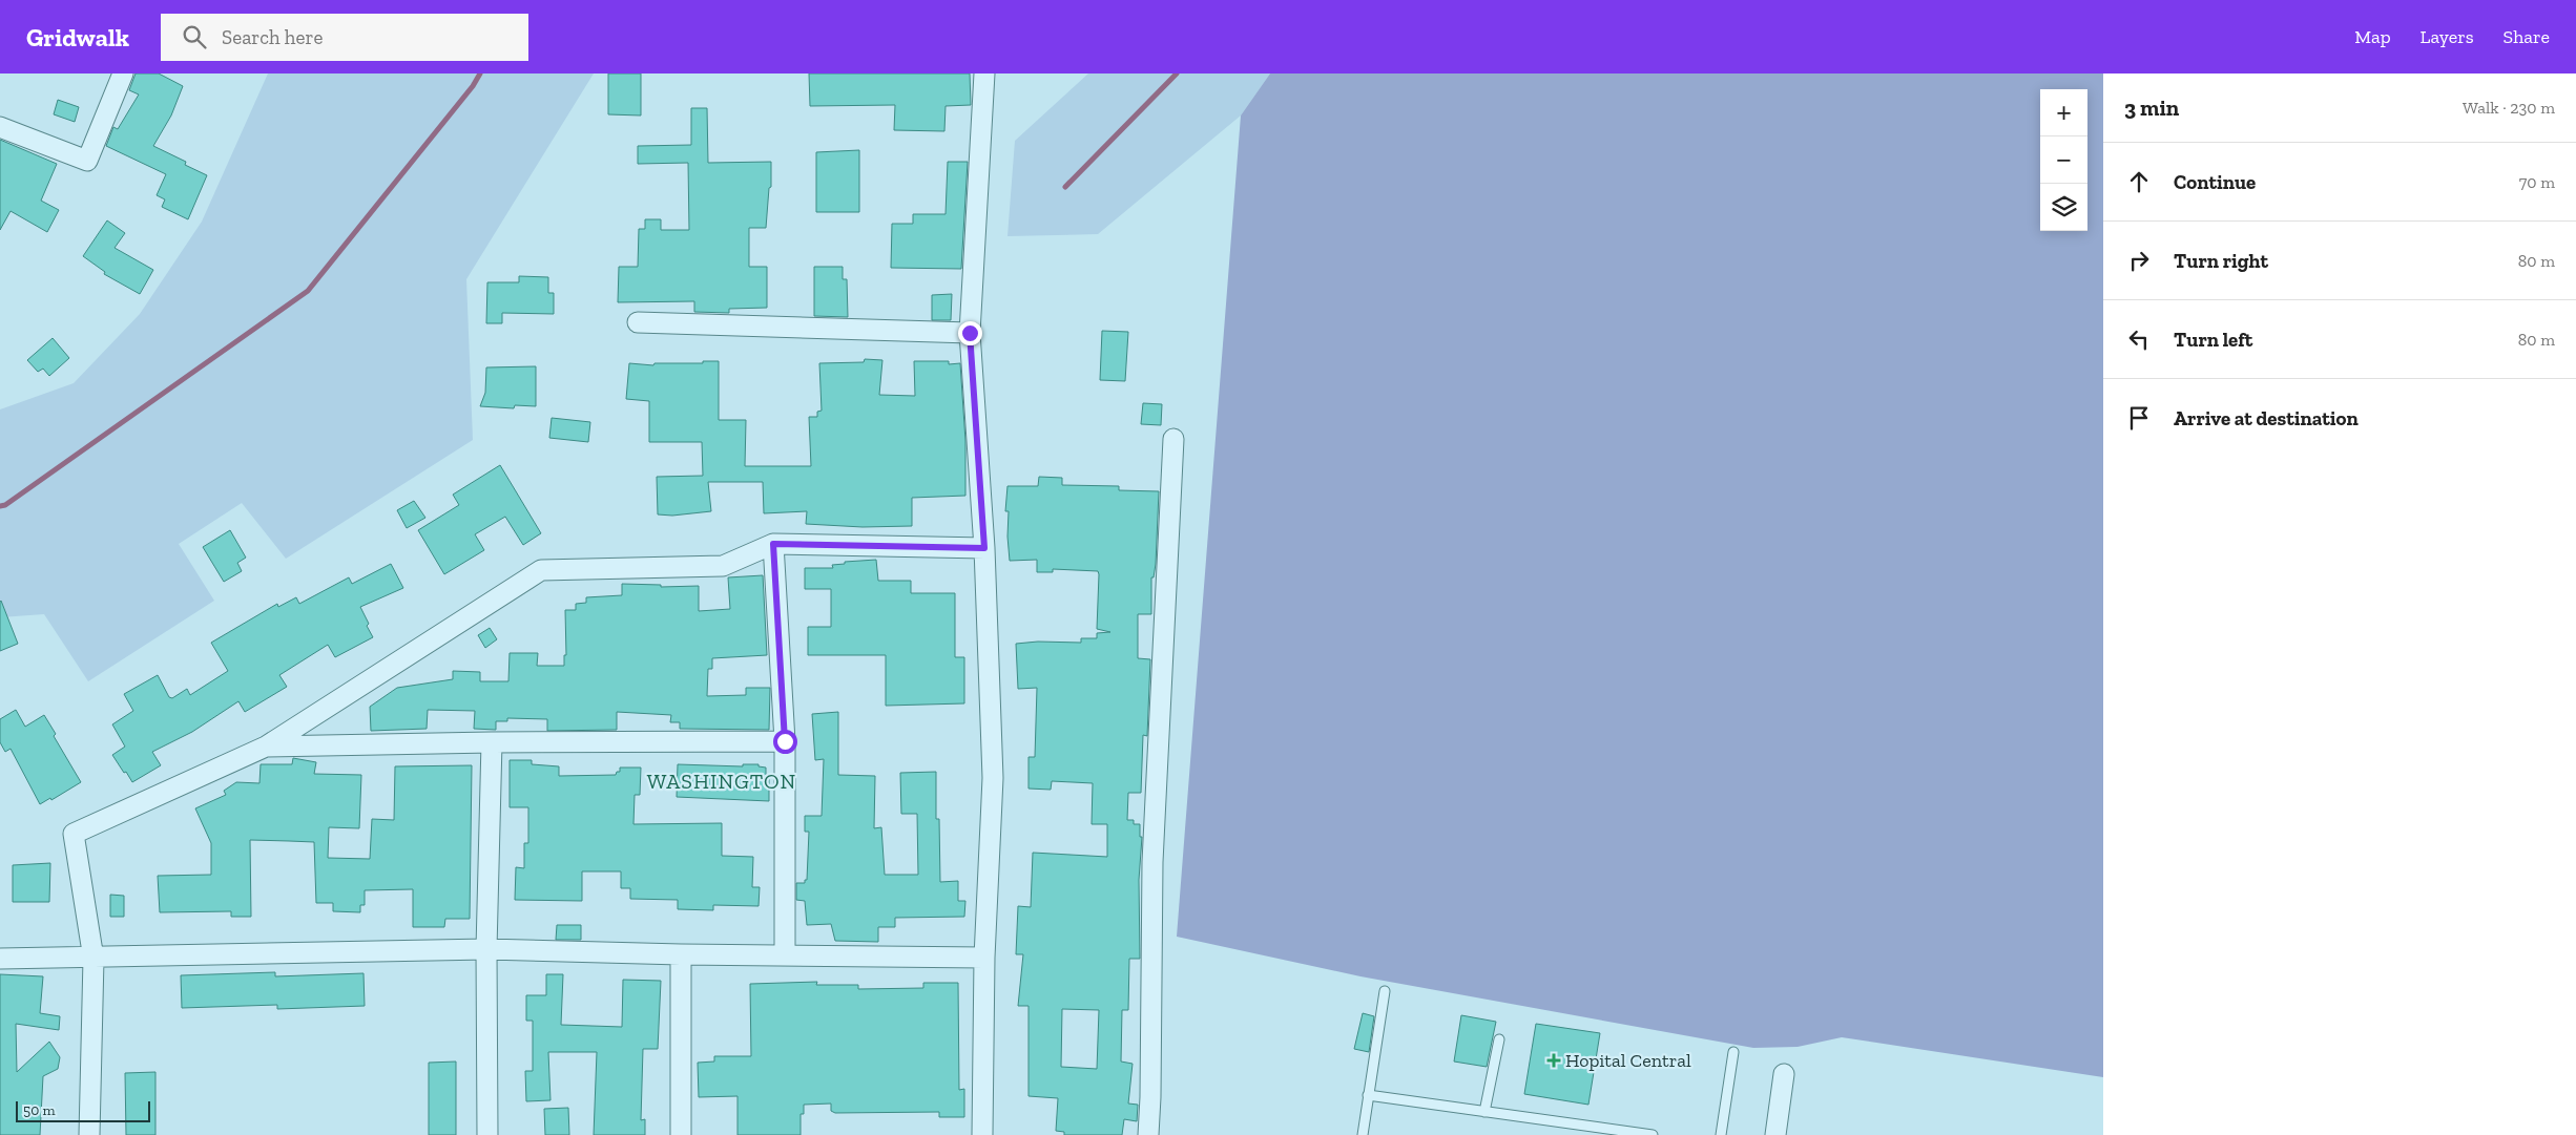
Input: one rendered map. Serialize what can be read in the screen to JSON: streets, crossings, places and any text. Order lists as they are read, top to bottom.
{
  "districts": ["WASHINGTON"],
  "places": {
    "health": ["Hopital Central"]
  },
  "scale_bar": "50 m",
  "page": {
    "header": "Gridwalk",
    "search": "Search here",
    "nav": ["Map", "Layers", "Share"],
    "heading": ["3 min", "Walk · 230 m"],
    "map_buttons": ["+", "−"],
    "list": [
      ["Continue", "70 m"],
      ["Turn right", "80 m"],
      ["Turn left", "80 m"],
      "Arrive at destination"
    ],
    "scale": "50 m"
  }
}
